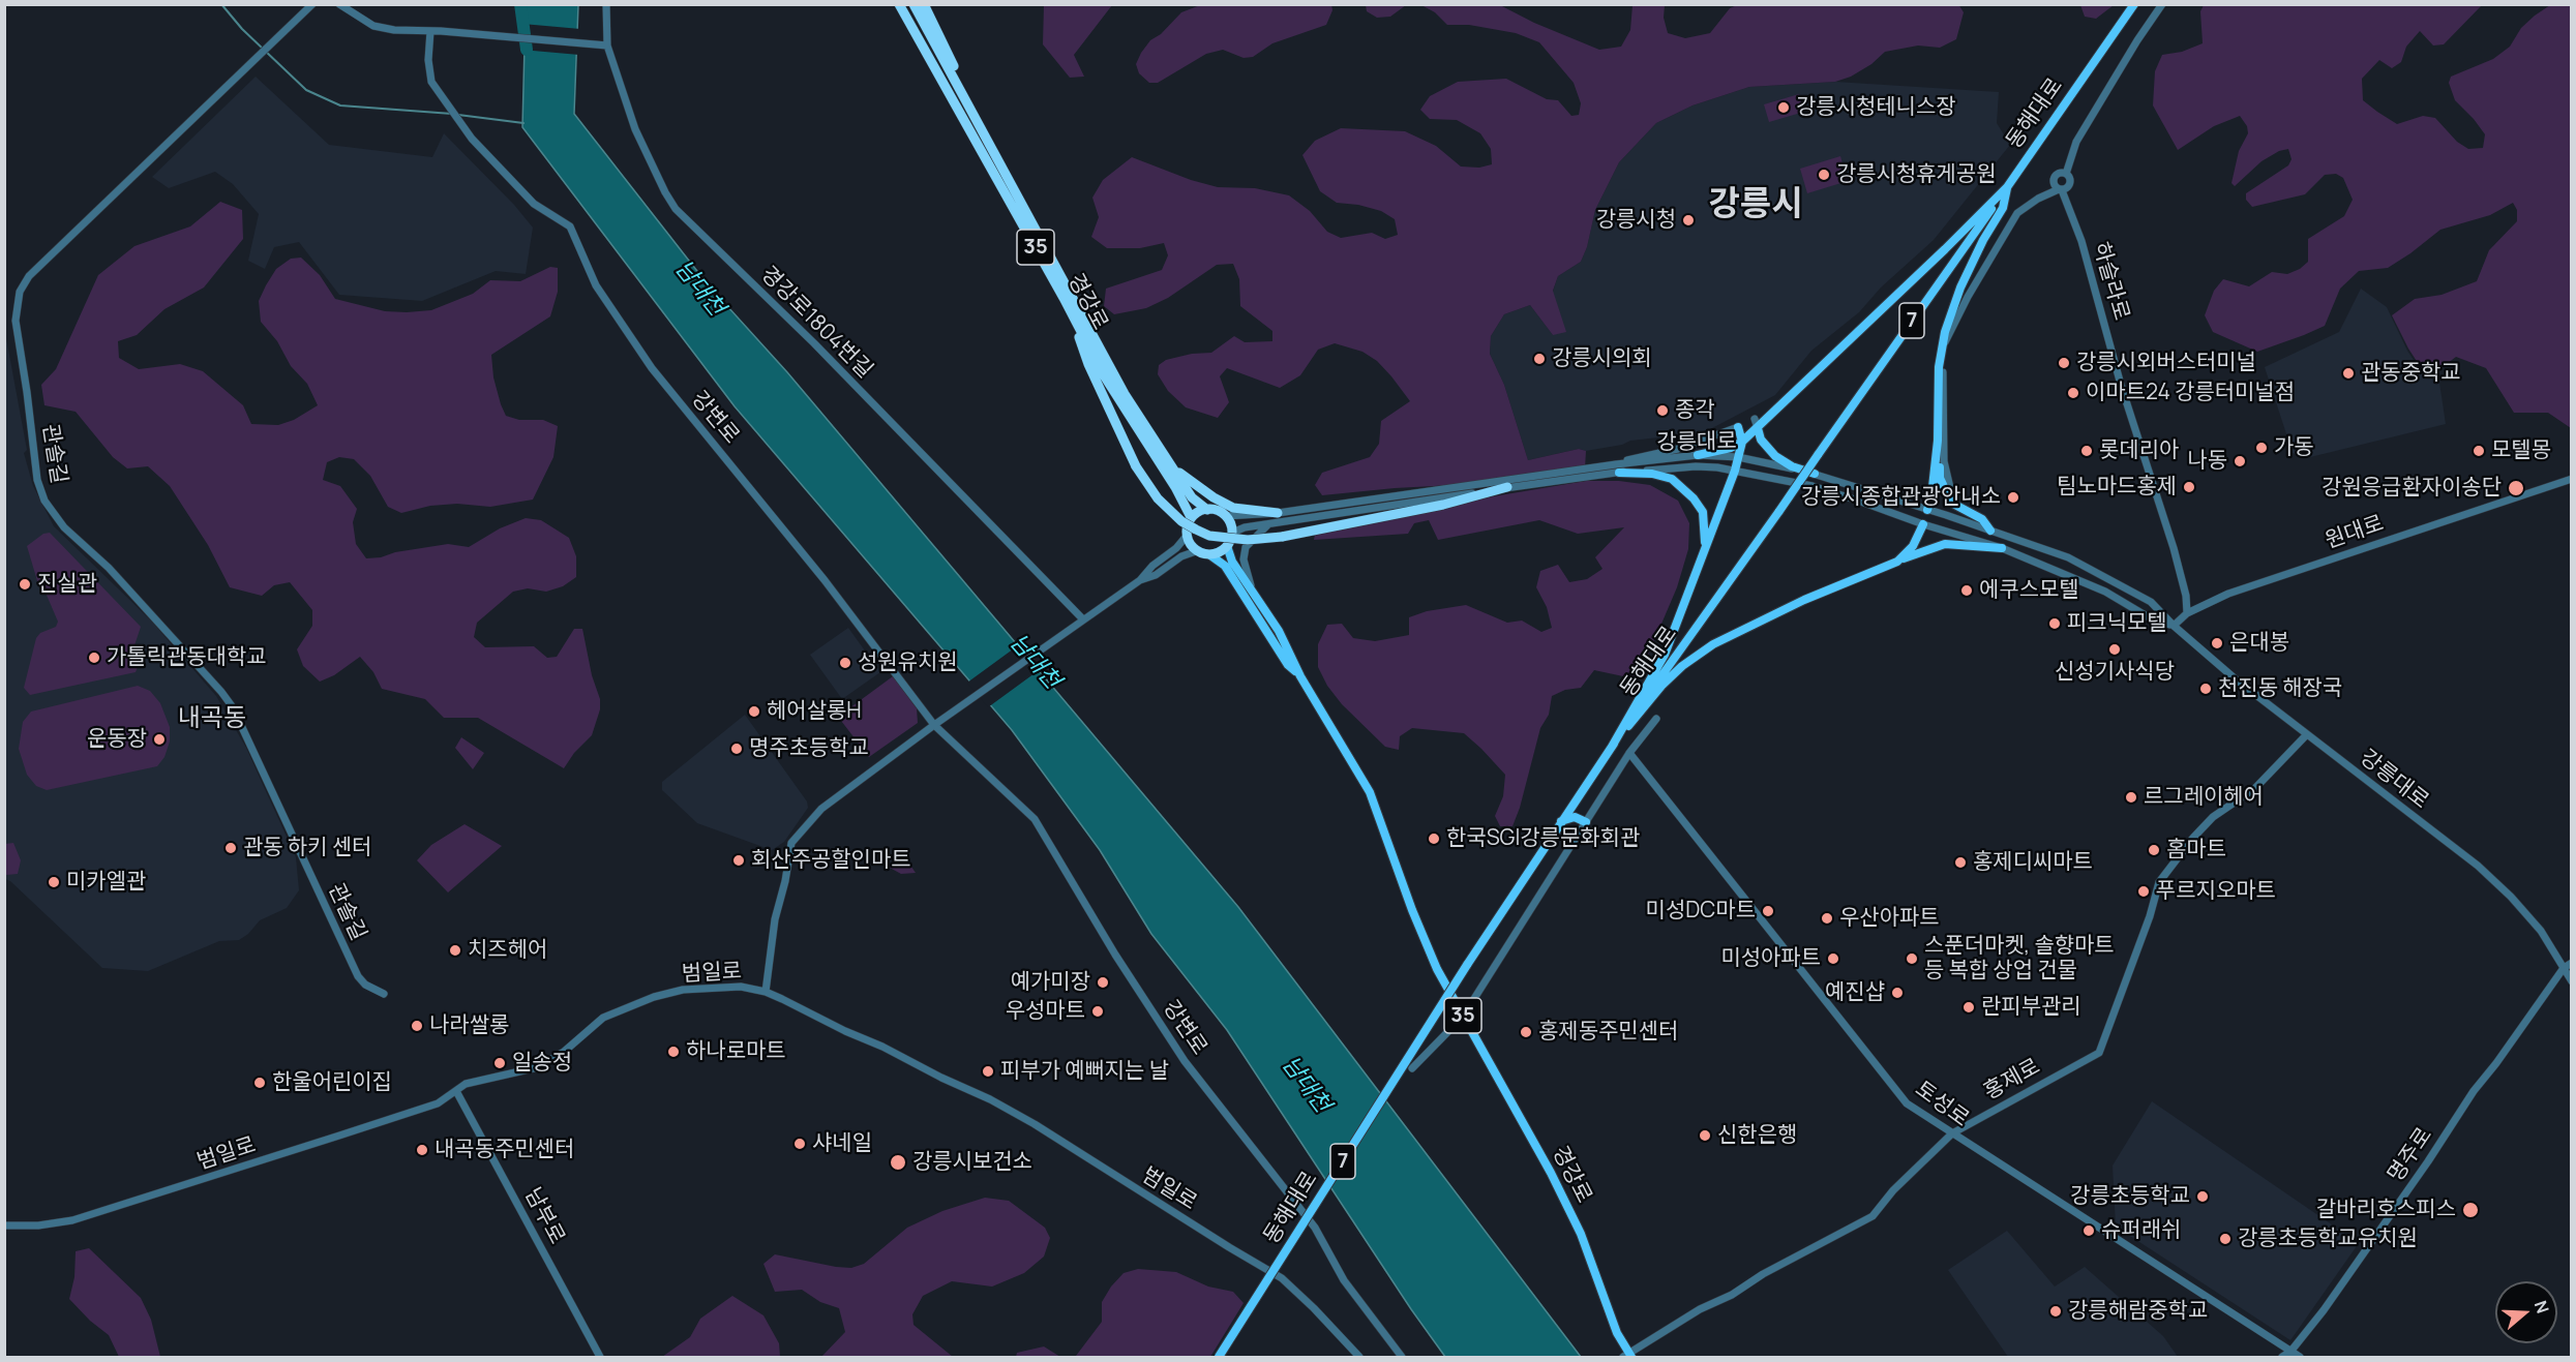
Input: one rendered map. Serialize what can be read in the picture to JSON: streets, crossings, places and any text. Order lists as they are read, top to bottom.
{
  "streets": {
    "highway": ["35", "경강로"],
    "main road": ["동해대로", "7"],
    "street": [
      "하슬라로",
      "경강로1804번길",
      "강변로",
      "강릉대로",
      "관솔길",
      "원대로",
      "범일로",
      "홍제로",
      "토성로",
      "명주로",
      "남부로"
    ]
  },
  "crossings": [
    ["35", "경강로"],
    ["35", "강릉대로"],
    ["하슬라로", "원대로"],
    ["경강로", "강릉대로"],
    ["경강로", "홍제로"],
    ["강릉대로", "원대로"],
    ["강릉대로", "홍제로"],
    ["강릉대로", "명주로"],
    ["범일로", "남부로"],
    ["홍제로", "토성로"],
    ["토성로", "명주로"]
  ],
  "districts": ["강릉시", "내곡동"],
  "water": ["남대천"],
  "places": [
    "강릉시청테니스장",
    "강릉시청휴게공원",
    "강릉시청",
    "강릉시의회",
    "강릉시외버스터미널",
    "관동중학교",
    "이마트24 강릉터미널점",
    "종각",
    "가동",
    "롯데리아",
    "모텔몽",
    "나동",
    "팀노마드홍제",
    "강원응급환자이송단",
    "강릉시종합관광안내소",
    "진실관",
    "에쿠스모텔",
    "피크닉모텔",
    "은대봉",
    "신성기사식당",
    "가톨릭관동대학교",
    "성원유치원",
    "천진동 해장국",
    "헤어살롱H",
    "운동장",
    "명주초등학교",
    "르그레이헤어",
    "한국SGI강릉문화회관",
    "관동 하키 센터",
    "홈마트",
    "회산주공할인마트",
    "홍제디씨마트",
    "미카엘관",
    "푸르지오마트",
    "미성DC마트",
    "우산아파트",
    "치즈헤어",
    "미성아파트",
    "스푼더마켓, 솔향마트 등 복합 상업 건물",
    "예가미장",
    "예진샵",
    "란피부관리",
    "우성마트",
    "나라쌀롱",
    "홍제동주민센터",
    "하나로마트",
    "일송정",
    "피부가 예뻐지는 날",
    "한울어린이집",
    "신한은행",
    "샤네일",
    "내곡동주민센터",
    "강릉시보건소",
    "강릉초등학교",
    "갈바리호스피스",
    "슈퍼래쉬",
    "강릉초등학교유치원",
    "강릉해람중학교"
  ],
  "north": "right"
}
